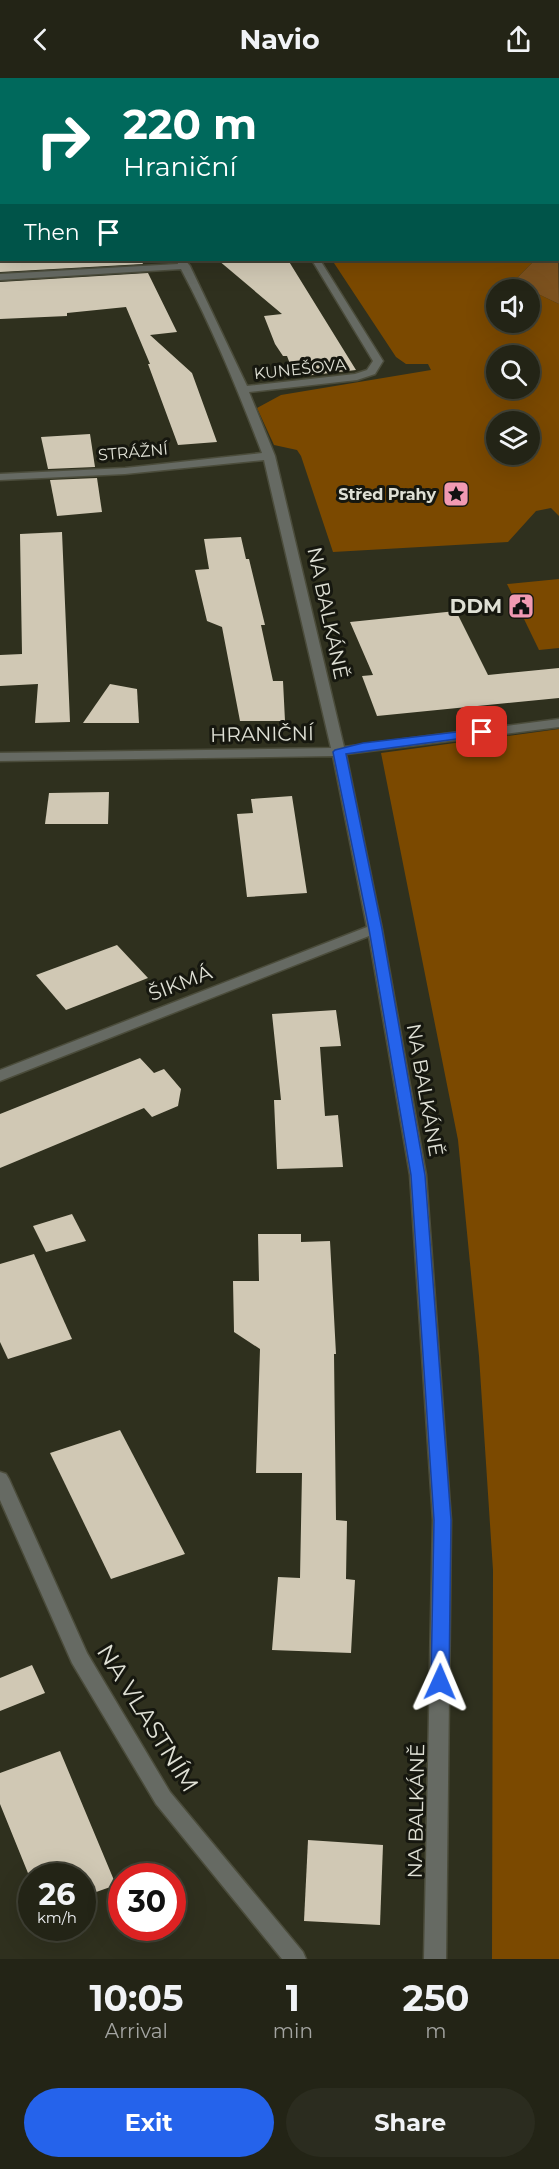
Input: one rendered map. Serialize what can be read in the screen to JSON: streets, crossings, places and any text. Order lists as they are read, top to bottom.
{
  "streets": {
    "street": [
      "KUNEŠOVA",
      "STRÁŽNÍ",
      "NA BALKÁNĚ",
      "HRANIČNÍ",
      "ŠIKMÁ",
      "NA VLASTNÍM"
    ]
  },
  "crossings": [
    ["KUNEŠOVA", "NA BALKÁNĚ"],
    ["STRÁŽNÍ", "NA BALKÁNĚ"],
    ["NA BALKÁNĚ", "HRANIČNÍ"],
    ["NA BALKÁNĚ", "ŠIKMÁ"]
  ],
  "places": {
    "place": ["Střed Prahy"],
    "public building": ["DDM"]
  },
  "page": {
    "header": "Navio",
    "turn": ["220 m", "Hraniční"],
    "then": "Then",
    "speed": "26 km/h",
    "limit": "30",
    "eta": [
      "10:05",
      "Arrival",
      "1",
      "min",
      "250",
      "m"
    ],
    "buttons": ["Exit", "Share"]
  }
}
